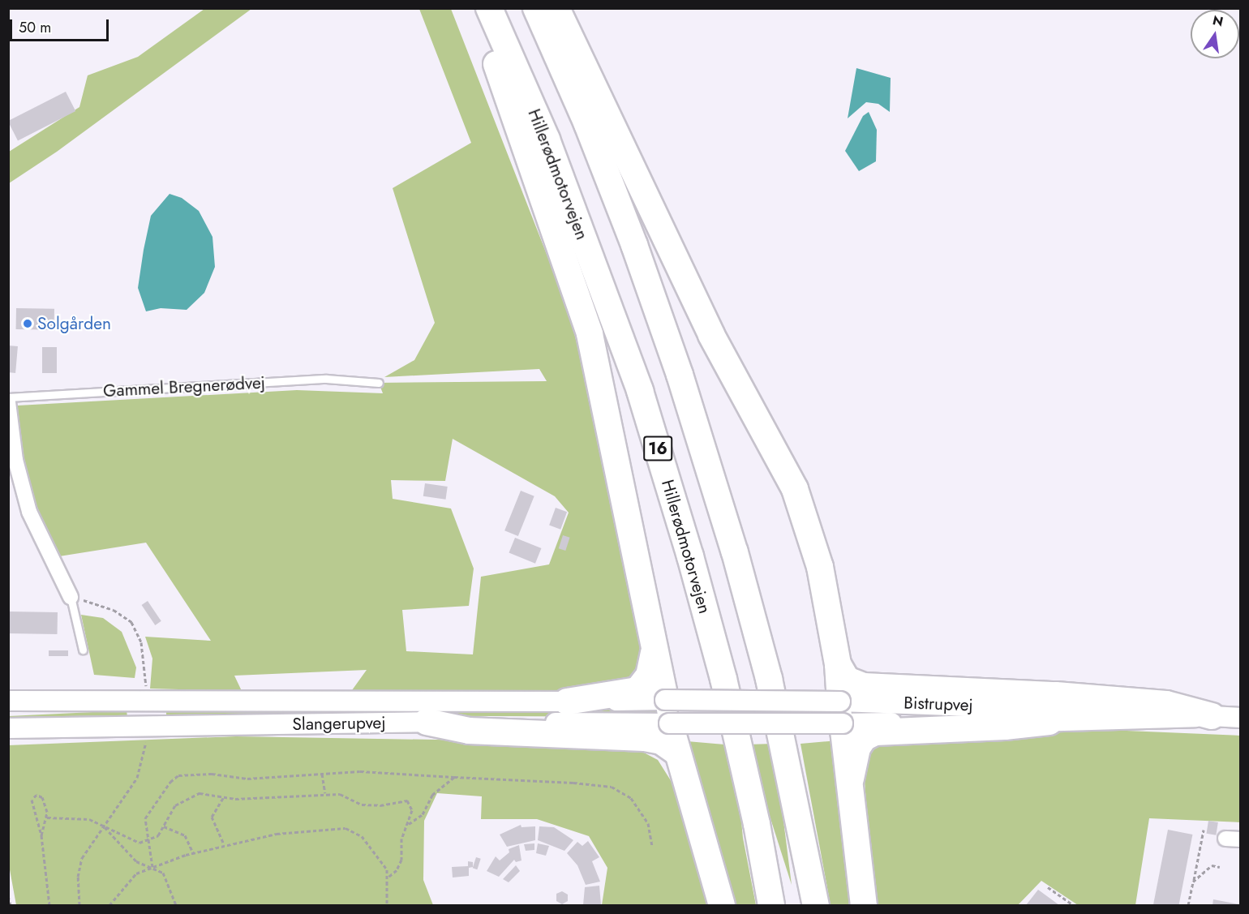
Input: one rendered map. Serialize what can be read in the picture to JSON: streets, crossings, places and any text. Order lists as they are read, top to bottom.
{
  "streets": {
    "highway": ["Hillerødmotorvejen", "16"],
    "main road": ["Bistrupvej", "Slangerupvej"],
    "lane": ["Gammel Bregnerødvej"]
  },
  "crossings": [
    ["Bistrupvej", "Slangerupvej"]
  ],
  "places": ["Solgården"],
  "scale_bar": "50 m",
  "north": "top"
}
